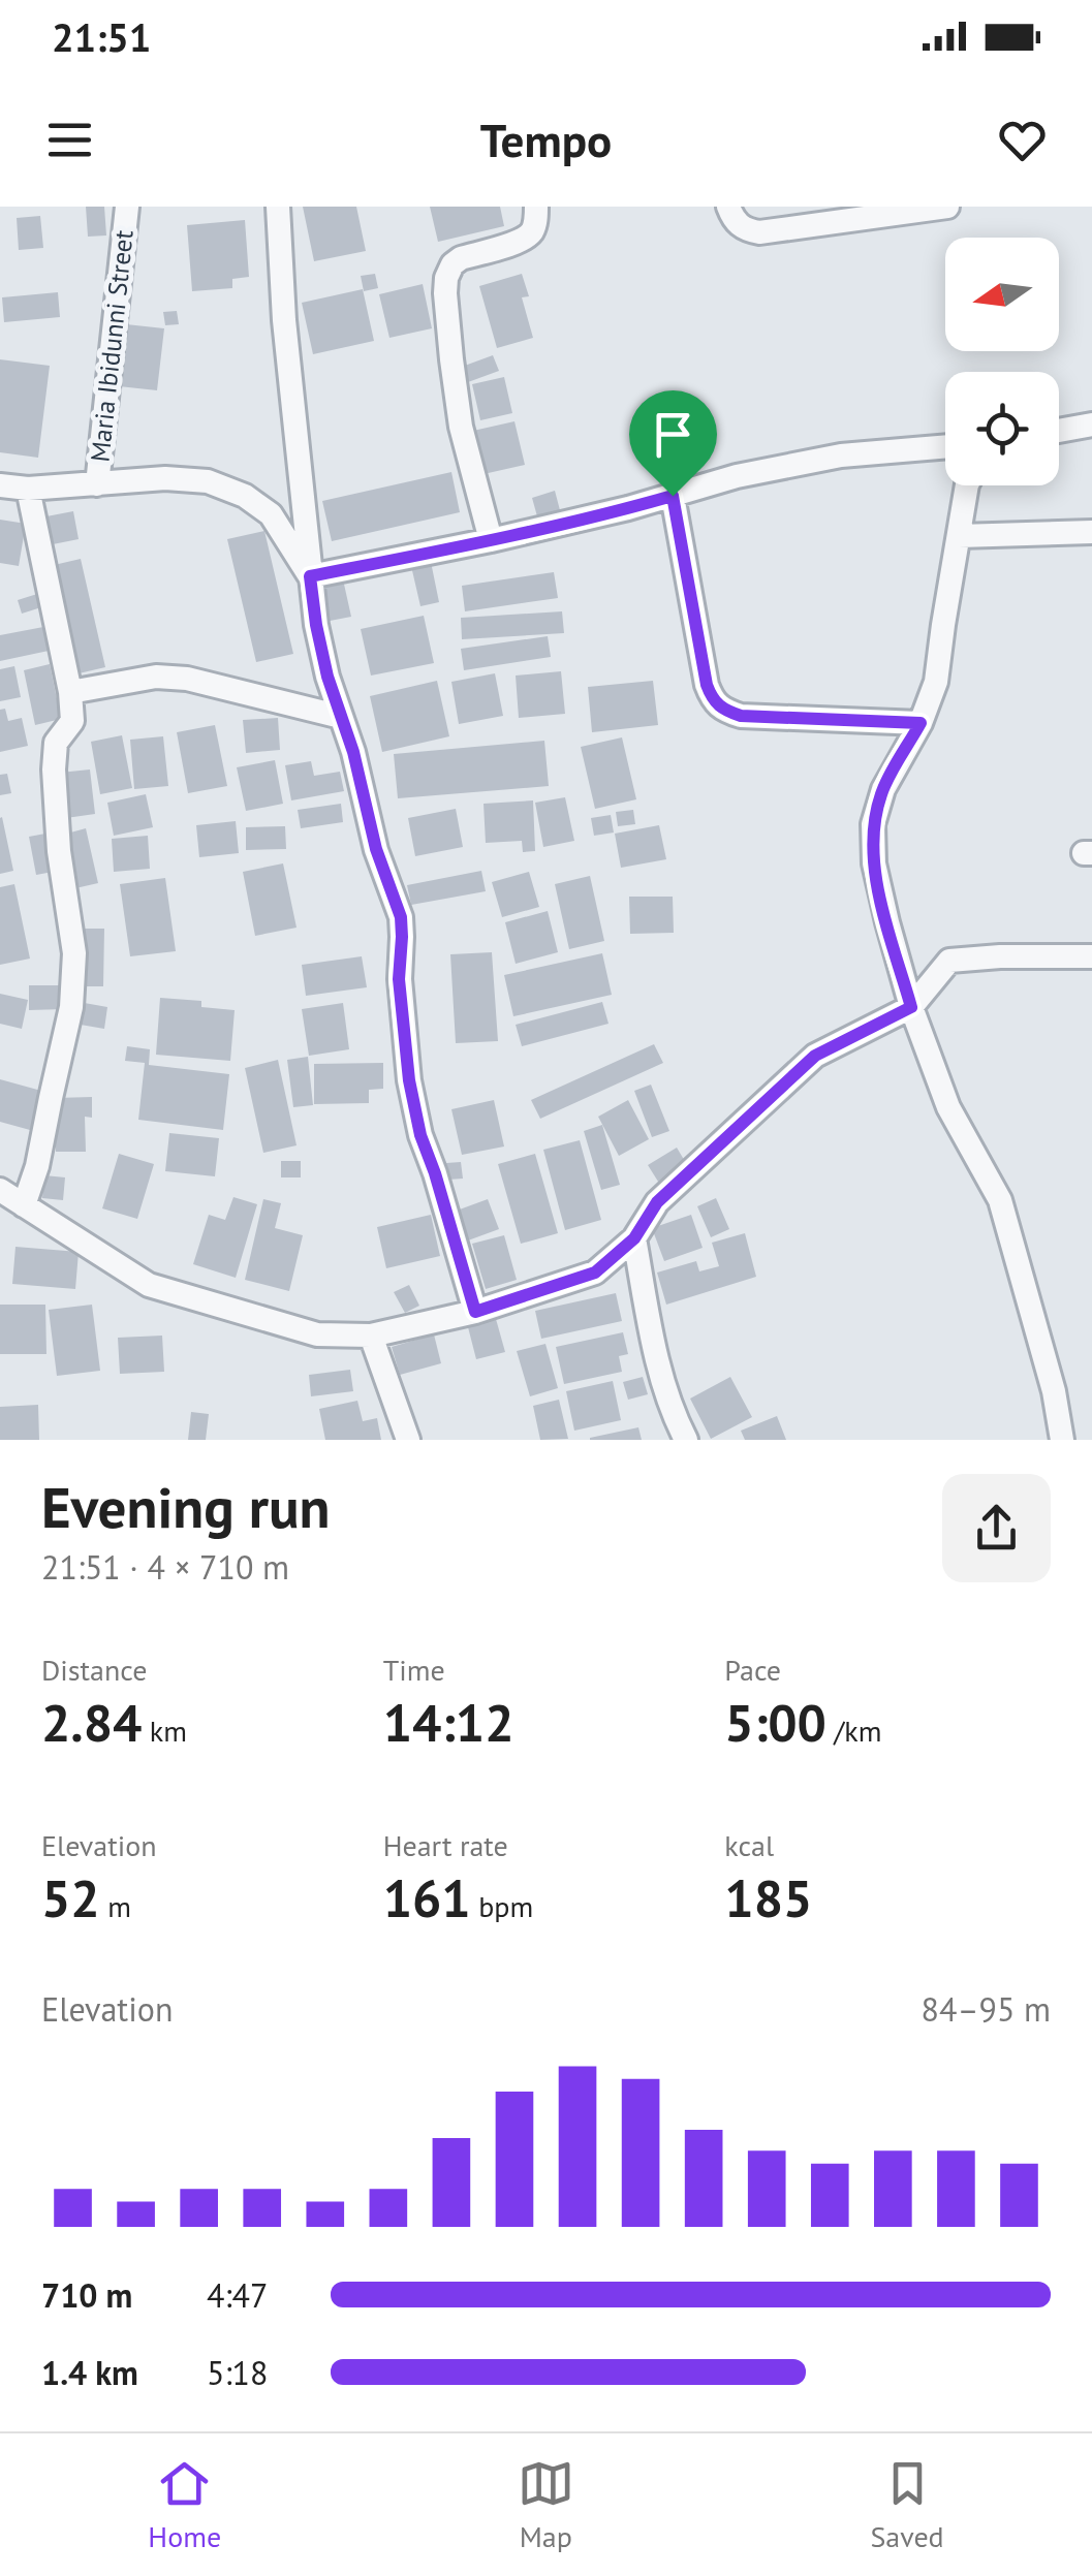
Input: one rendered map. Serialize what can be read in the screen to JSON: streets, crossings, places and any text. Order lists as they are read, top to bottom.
{
  "streets": {
    "street": ["Maria Ibidunni Street"]
  },
  "north": "left",
  "page": {
    "status": "21:51",
    "header": "Tempo",
    "heading": ["Evening run", "21:51 · 4 × 710 m"],
    "stats": [
      ["Distance", "2.84 km"],
      ["Time", "14:12"],
      ["Pace", "5:00 /km"],
      ["Elevation", "52 m"],
      ["Heart rate", "161 bpm"],
      ["kcal", "185"]
    ],
    "chart": ["Elevation", "84–95 m"],
    "list": [
      {
        "name": "710 m",
        "note": "4:47"
      },
      {
        "name": "1.4 km",
        "note": "5:18"
      }
    ],
    "tabs": ["Home", "Map", "Saved"]
  }
}
